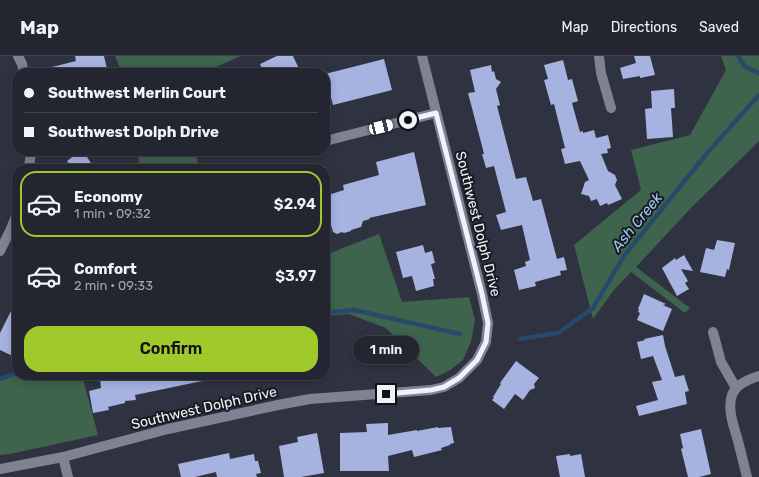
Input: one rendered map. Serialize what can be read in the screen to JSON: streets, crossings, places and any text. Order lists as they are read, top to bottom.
{
  "streets": {
    "street": ["Southwest Dolph Drive"]
  },
  "water": ["Ash Creek"],
  "page": {
    "header": "Map",
    "nav": ["Map", "Directions", "Saved"],
    "banner": ["Southwest Merlin Court", "Southwest Dolph Drive"],
    "list": [
      {
        "name": "Economy",
        "note": "1 min · 09:32",
        "value": "$2.94"
      },
      {
        "name": "Comfort",
        "note": "2 min · 09:33",
        "value": "$3.97"
      }
    ],
    "buttons": "Confirm",
    "bubble": "1 min"
  }
}
